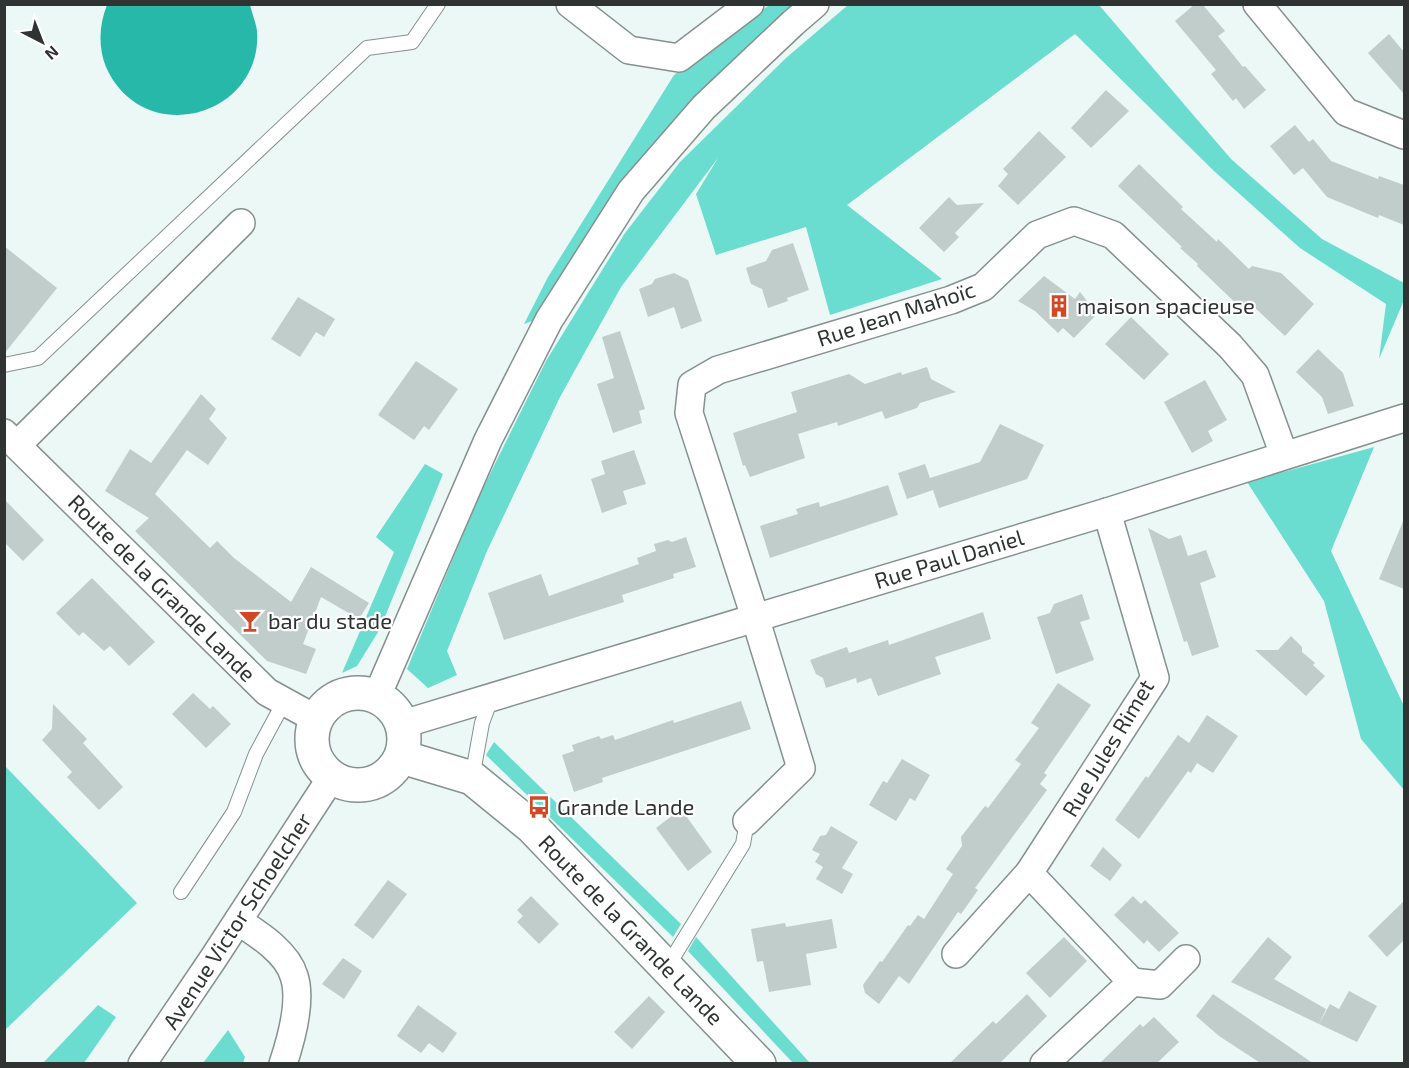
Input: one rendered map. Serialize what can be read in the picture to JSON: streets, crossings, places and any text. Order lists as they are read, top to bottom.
{
  "streets": {
    "street": [
      "Rue Jean Mahoïc",
      "Rue Paul Daniel",
      "Route de la Grande Lande",
      "Rue Jules Rimet",
      "Avenue Victor Schoelcher"
    ]
  },
  "crossings": [
    ["Rue Jean Mahoïc", "Rue Paul Daniel"],
    ["Rue Paul Daniel", "Route de la Grande Lande"],
    ["Rue Paul Daniel", "Rue Jules Rimet"],
    ["Rue Paul Daniel", "Avenue Victor Schoelcher"],
    ["Route de la Grande Lande", "Avenue Victor Schoelcher"]
  ],
  "places": {
    "building": ["maison spacieuse"],
    "bar": ["bar du stade"],
    "bus stop": ["Grande Lande"]
  },
  "north": "bottom right"
}
